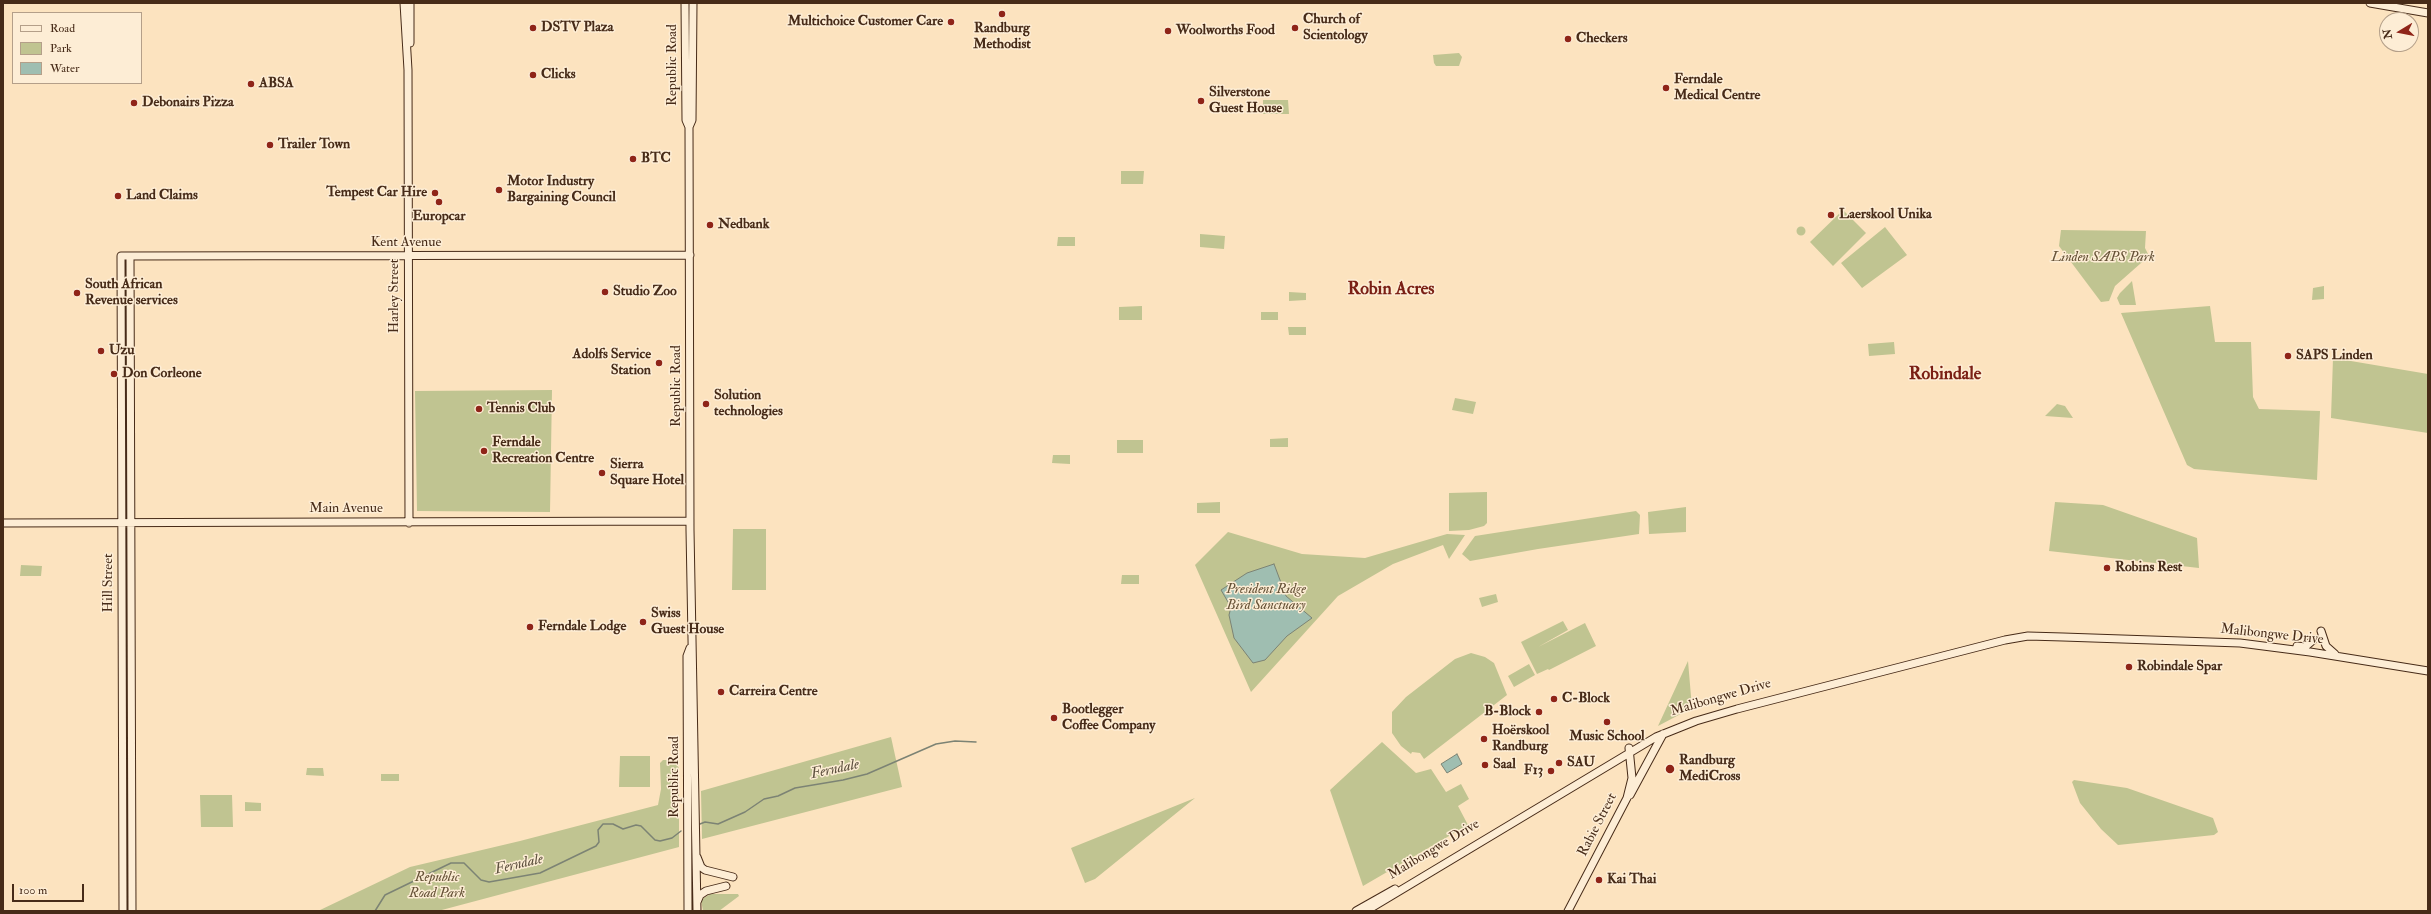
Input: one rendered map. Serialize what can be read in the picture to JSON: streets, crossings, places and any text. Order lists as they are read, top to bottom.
{
  "streets": {
    "main road": [
      "Republic Road",
      "Kent Avenue",
      "Harley Street",
      "Main Avenue",
      "Hill Street",
      "Malibongwe Drive",
      "Rabie Street"
    ]
  },
  "crossings": [
    ["Republic Road", "Kent Avenue"],
    ["Republic Road", "Main Avenue"],
    ["Kent Avenue", "Harley Street"],
    ["Kent Avenue", "Hill Street"],
    ["Harley Street", "Main Avenue"],
    ["Main Avenue", "Hill Street"],
    ["Malibongwe Drive", "Rabie Street"]
  ],
  "districts": ["Robin Acres", "Robindale"],
  "water": ["Ferndale"],
  "parks": ["Linden SAPS Park", "President Ridge Bird Sanctuary", "Republic Road Park"],
  "places": [
    "Randburg Methodist",
    "Multichoice Customer Care",
    "DSTV Plaza",
    "Church of Scientology",
    "Woolworths Food",
    "Checkers",
    "Clicks",
    "ABSA",
    "Ferndale Medical Centre",
    "Silverstone Guest House",
    "Debonairs Pizza",
    "Trailer Town",
    "BTC",
    "Motor Industry Bargaining Council",
    "Tempest Car Hire",
    "Land Claims",
    "Europcar",
    "Laerskool Unika",
    "Nedbank",
    "Studio Zoo",
    "South African Revenue services",
    "Uzu",
    "SAPS Linden",
    "Adolfs Service Station",
    "Don Corleone",
    "Solution technologies",
    "Tennis Club",
    "Ferndale Recreation Centre",
    "Sierra Square Hotel",
    "Robins Rest",
    "Swiss Guest House",
    "Ferndale Lodge",
    "Robindale Spar",
    "Carreira Centre",
    "C-Block",
    "B-Block",
    "Bootlegger Coffee Company",
    "Music School",
    "Hoërskool Randburg",
    "SAU",
    "Saal",
    "Randburg MediCross",
    "F13",
    "Kai Thai"
  ],
  "legend": ["Road", "Park", "Water"],
  "scale_bar": "100 m",
  "north": "left"
}
